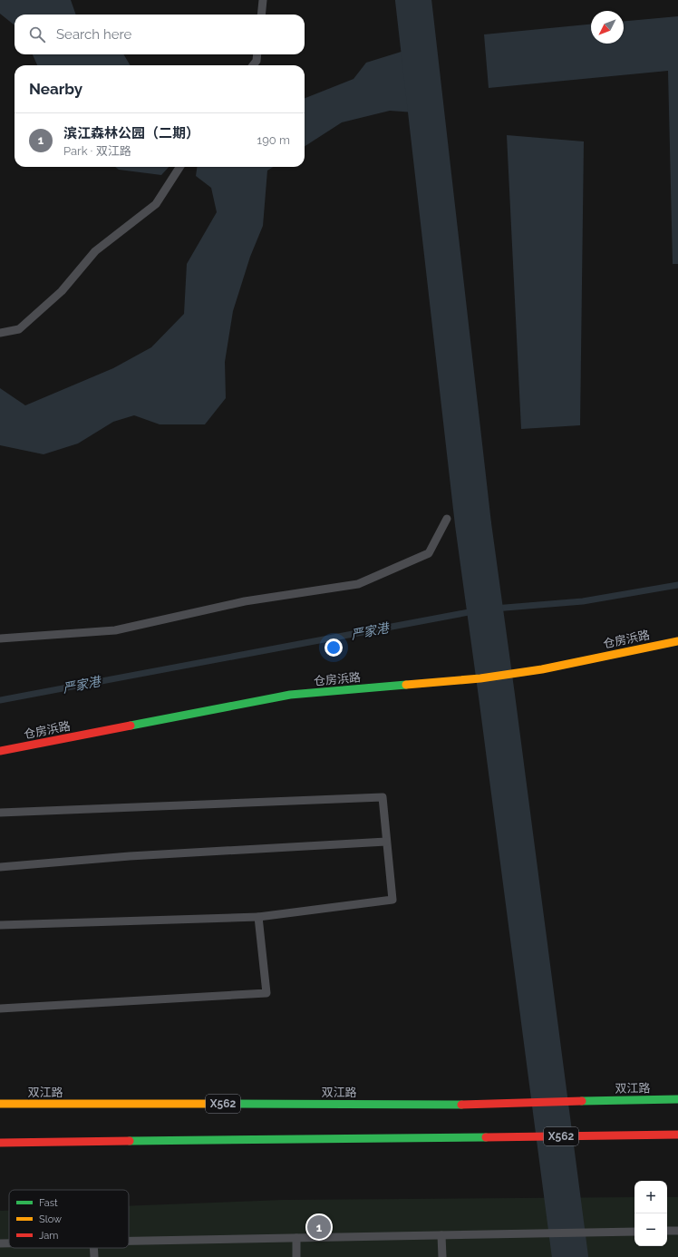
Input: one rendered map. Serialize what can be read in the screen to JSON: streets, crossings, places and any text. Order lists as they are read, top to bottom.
{
  "streets": {
    "main road": ["仓房浜路", "双江路", "X562"]
  },
  "water": ["严家港"],
  "legend": ["Fast", "Slow", "Jam"],
  "north": "bottom left",
  "page": {
    "search": "Search here",
    "heading": "Nearby",
    "list": [
      {
        "mark": "1",
        "name": "滨江森林公园（二期）",
        "note": "Park · 双江路",
        "value": "190 m"
      }
    ],
    "map_buttons": ["+", "−"],
    "pins": "1"
  }
}
